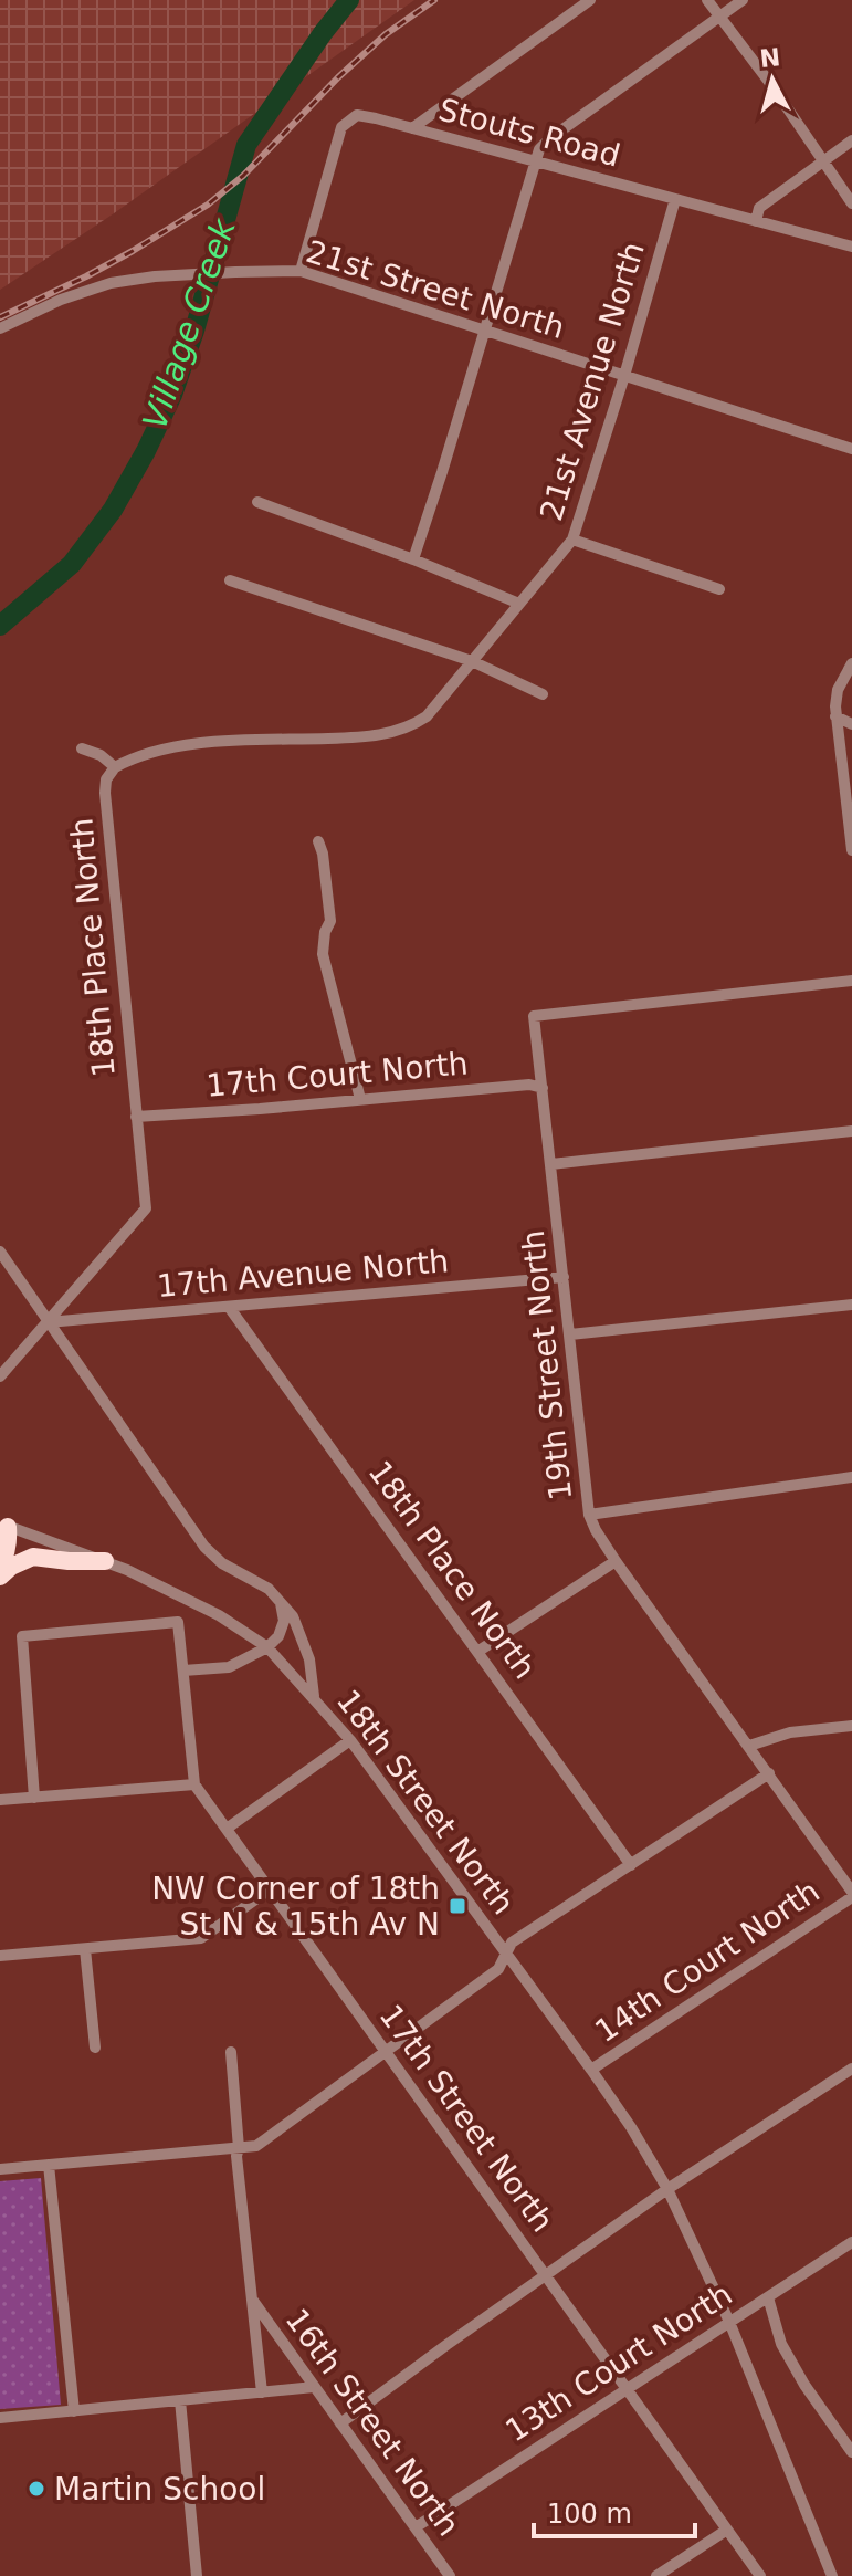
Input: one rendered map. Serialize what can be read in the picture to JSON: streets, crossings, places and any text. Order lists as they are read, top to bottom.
{
  "streets": {
    "street": [
      "Stouts Road",
      "21st Street North",
      "21st Avenue North",
      "18th Place North",
      "17th Court North",
      "17th Avenue North",
      "19th Street North",
      "18th Street North",
      "14th Court North",
      "17th Street North",
      "13th Court North",
      "16th Street North"
    ]
  },
  "crossings": [
    ["Stouts Road", "21st Street North"],
    ["Stouts Road", "21st Avenue North"],
    ["21st Street North", "21st Avenue North"],
    ["21st Avenue North", "18th Place North"],
    ["18th Place North", "17th Court North"],
    ["18th Place North", "17th Avenue North"],
    ["18th Place North", "18th Street North"],
    ["17th Court North", "19th Street North"],
    ["17th Avenue North", "19th Street North"],
    ["17th Avenue North", "18th Street North"],
    ["19th Street North", "14th Court North"],
    ["18th Street North", "14th Court North"],
    ["18th Street North", "13th Court North"],
    ["17th Street North", "13th Court North"],
    ["13th Court North", "16th Street North"]
  ],
  "water": ["Village Creek"],
  "places": {
    "transit": ["NW Corner of 18th St N & 15th Av N"],
    "other": ["Martin School"]
  },
  "scale_bar": "100 m",
  "north": "top"
}
